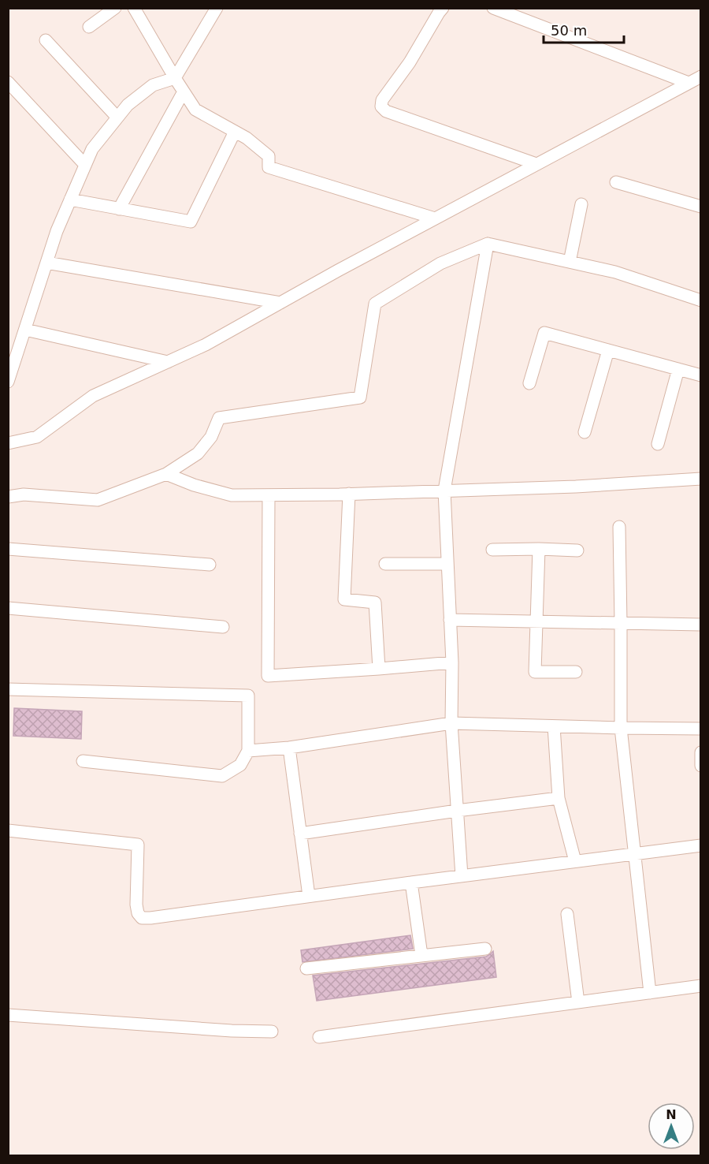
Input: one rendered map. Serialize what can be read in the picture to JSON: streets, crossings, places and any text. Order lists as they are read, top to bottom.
{
  "scale_bar": "50 m",
  "north": "top"
}
